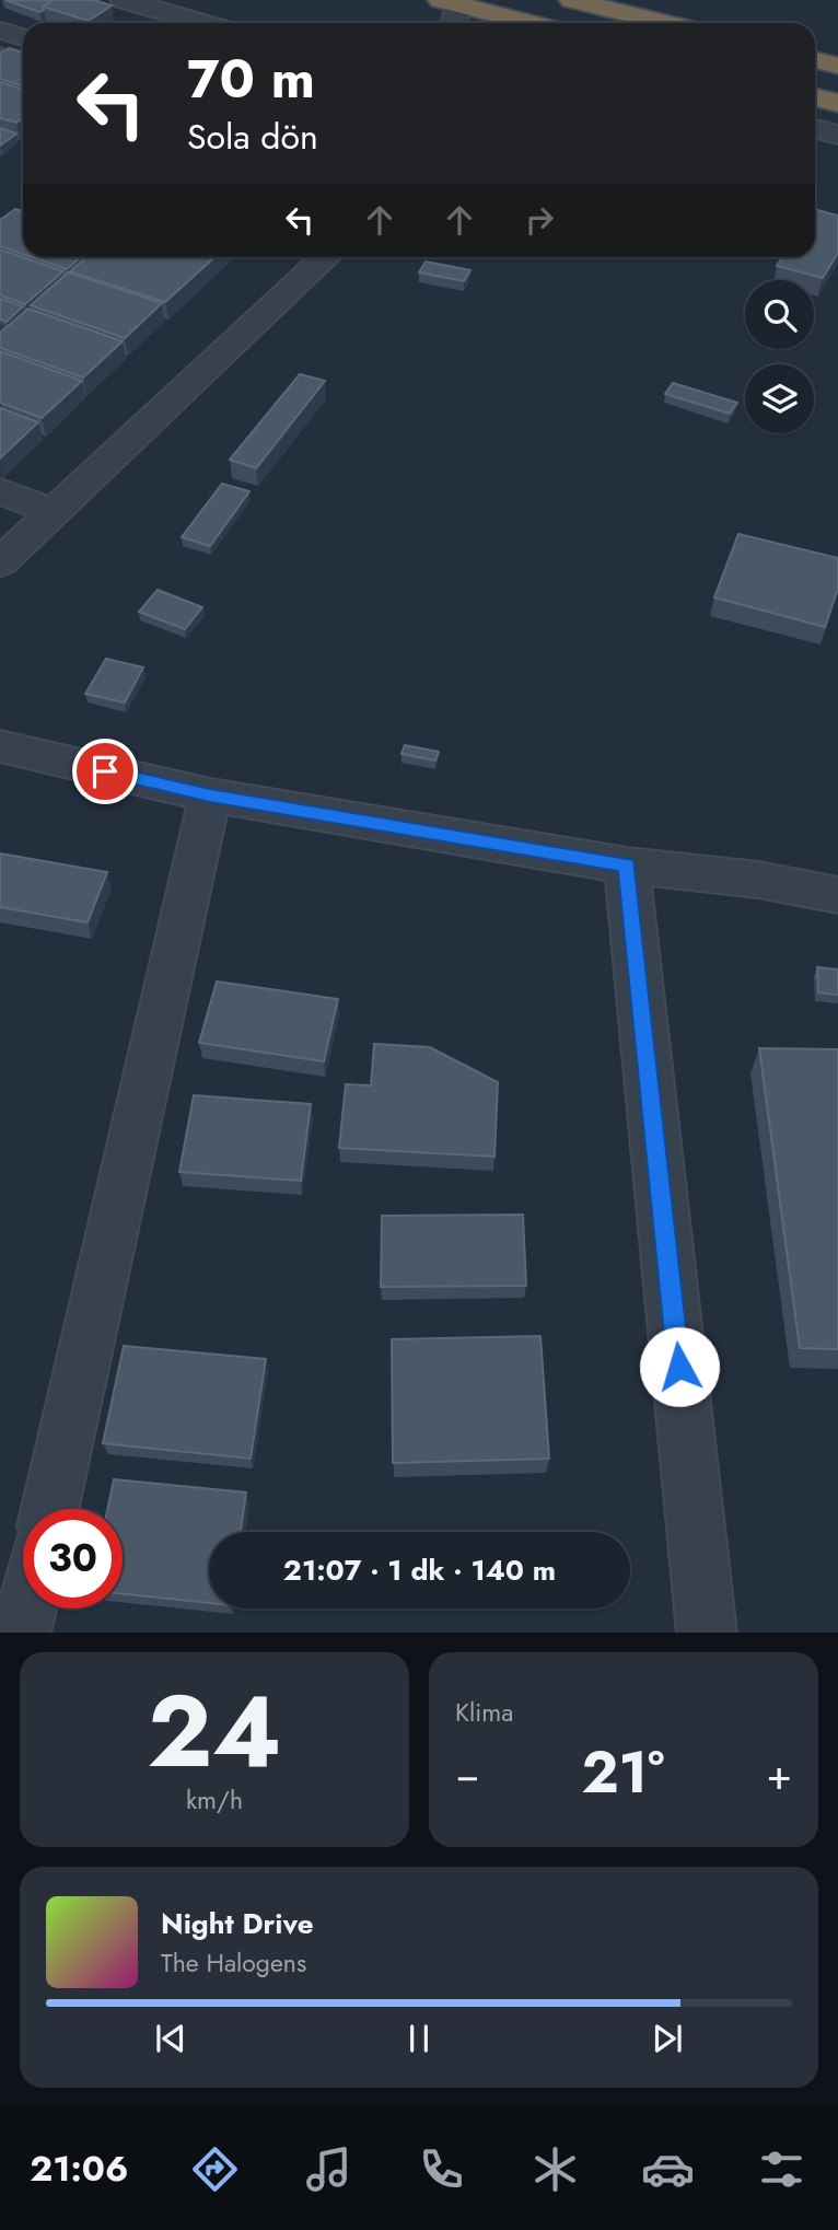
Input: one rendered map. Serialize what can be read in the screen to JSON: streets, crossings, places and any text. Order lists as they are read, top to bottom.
{
  "page": {
    "turn": ["70 m", "Sola dön"],
    "limit": "30",
    "trip": "21:07 · 1 dk · 140 m",
    "tile": [
      ["24", "km/h"],
      "Klima"
    ],
    "heat": ["−", "21°", "+"],
    "song": ["Night Drive", "The Halogens"],
    "tabs": "21:06"
  }
}
